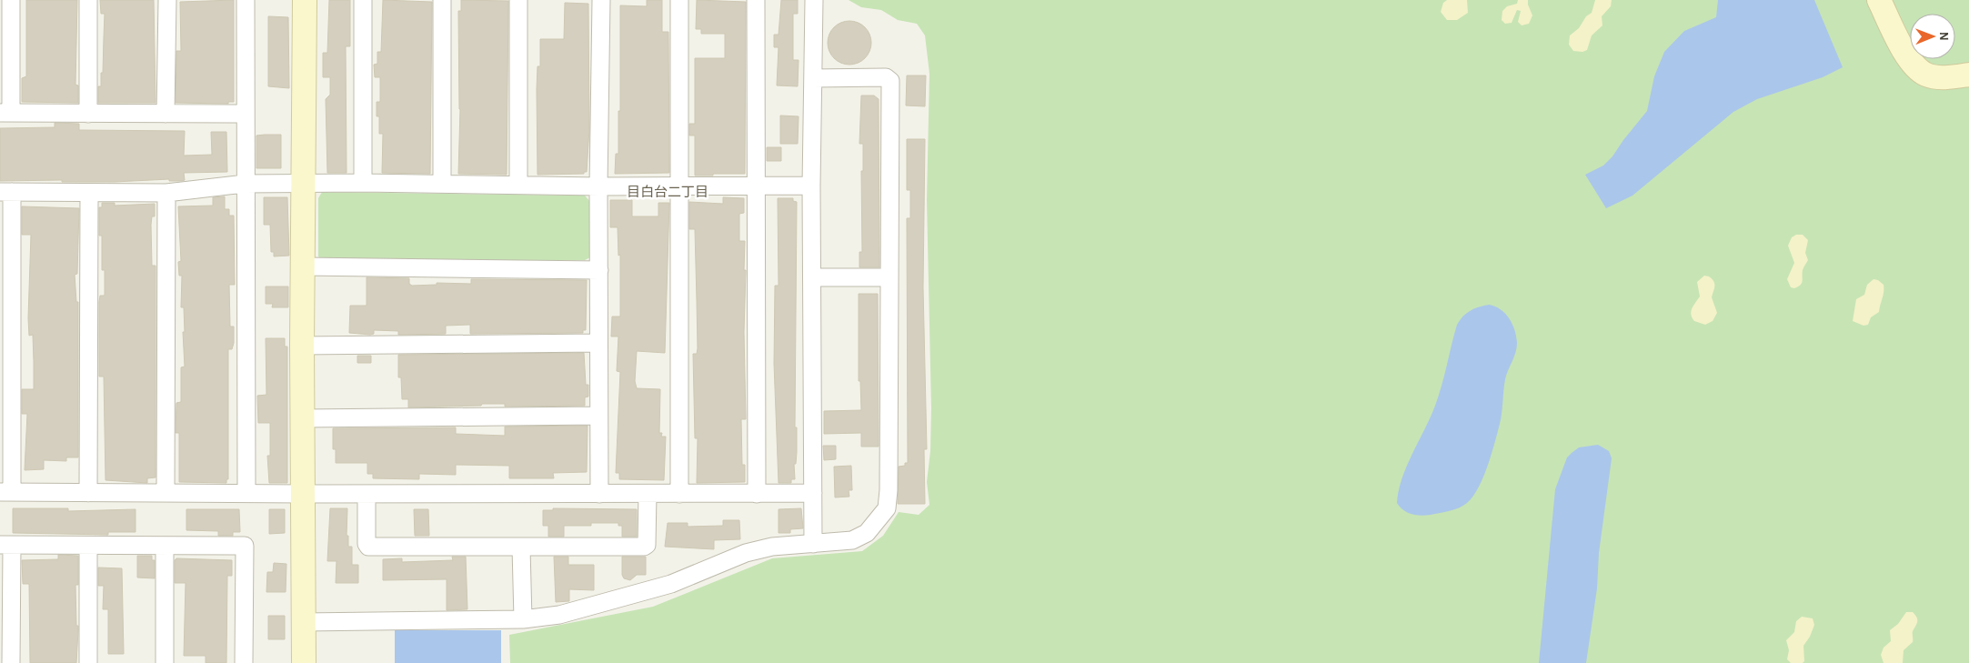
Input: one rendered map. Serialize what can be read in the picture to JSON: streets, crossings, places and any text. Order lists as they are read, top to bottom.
{
  "districts": ["目白台二丁目"],
  "north": "right"
}
